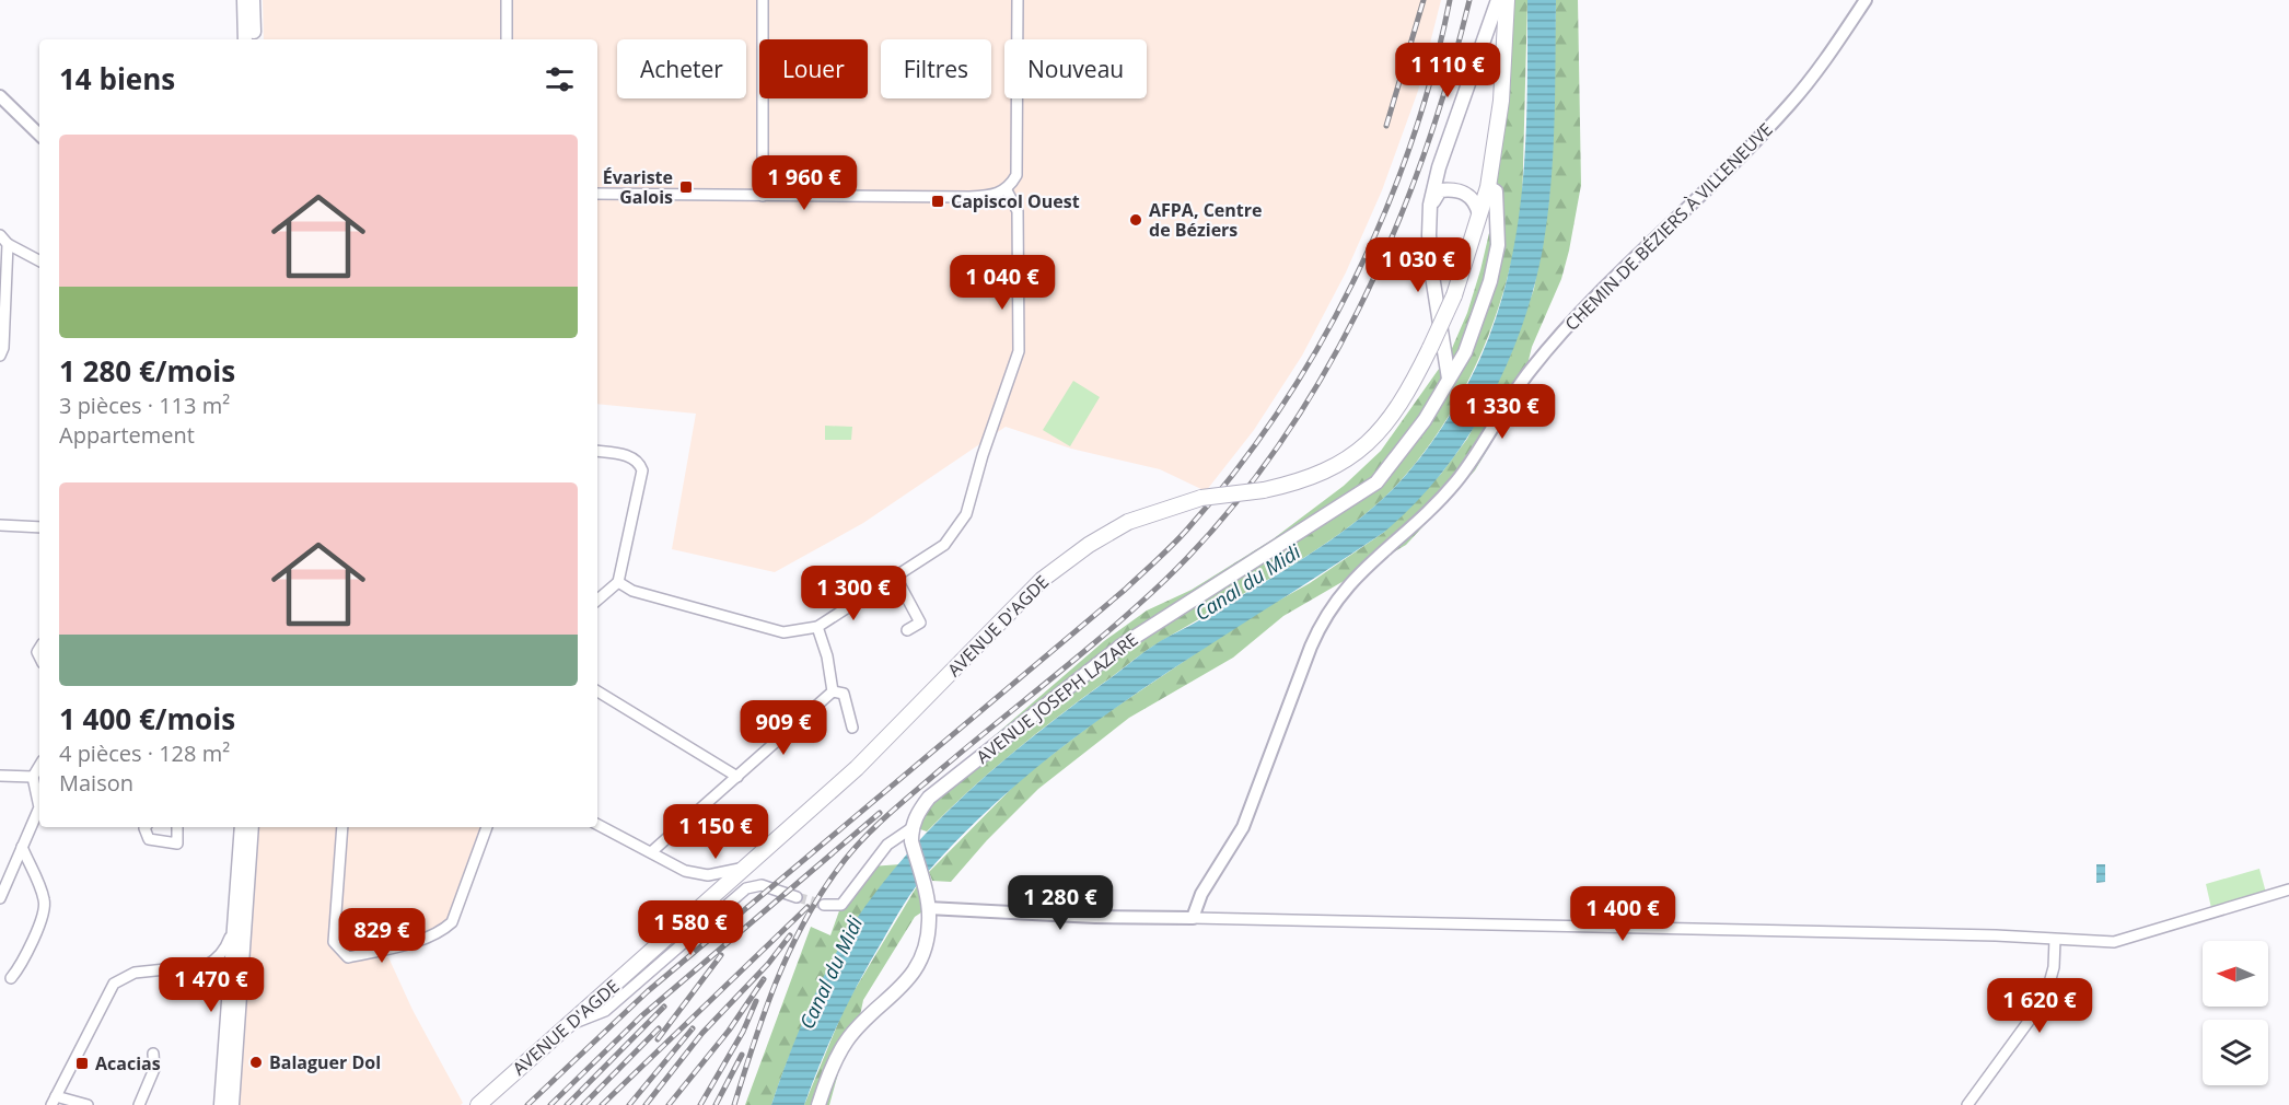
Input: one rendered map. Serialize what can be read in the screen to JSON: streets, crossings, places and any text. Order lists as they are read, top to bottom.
{
  "streets": {
    "main road": ["AVENUE D'AGDE", "AVENUE JOSEPH LAZARE"],
    "street": ["CHEMIN DE BÉZIERS À VILLENEUVE"]
  },
  "crossings": [
    ["AVENUE D'AGDE", "AVENUE JOSEPH LAZARE"]
  ],
  "water": ["Canal du Midi"],
  "places": {
    "transit": ["Évariste Galois", "Capiscol Ouest", "Acacias"],
    "other": ["AFPA, Centre de Béziers", "Balaguer Dol"]
  },
  "north": "left",
  "page": {
    "chip": [
      "Acheter",
      "Louer",
      "Filtres",
      "Nouveau"
    ],
    "heading": "14 biens",
    "price": [
      "1 110 €",
      "1 960 €",
      "1 030 €",
      "1 040 €",
      "1 330 €",
      "1 300 €",
      "909 €",
      "1 150 €",
      "1 280 €",
      "1 400 €",
      "1 580 €",
      "829 €",
      "1 470 €",
      "1 620 €"
    ],
    "list": [
      {
        "name": "1 280 €/mois",
        "note": "3 pièces · 113 m² · Appartement"
      },
      {
        "name": "1 400 €/mois",
        "note": "4 pièces · 128 m² · Maison"
      }
    ]
  }
}
